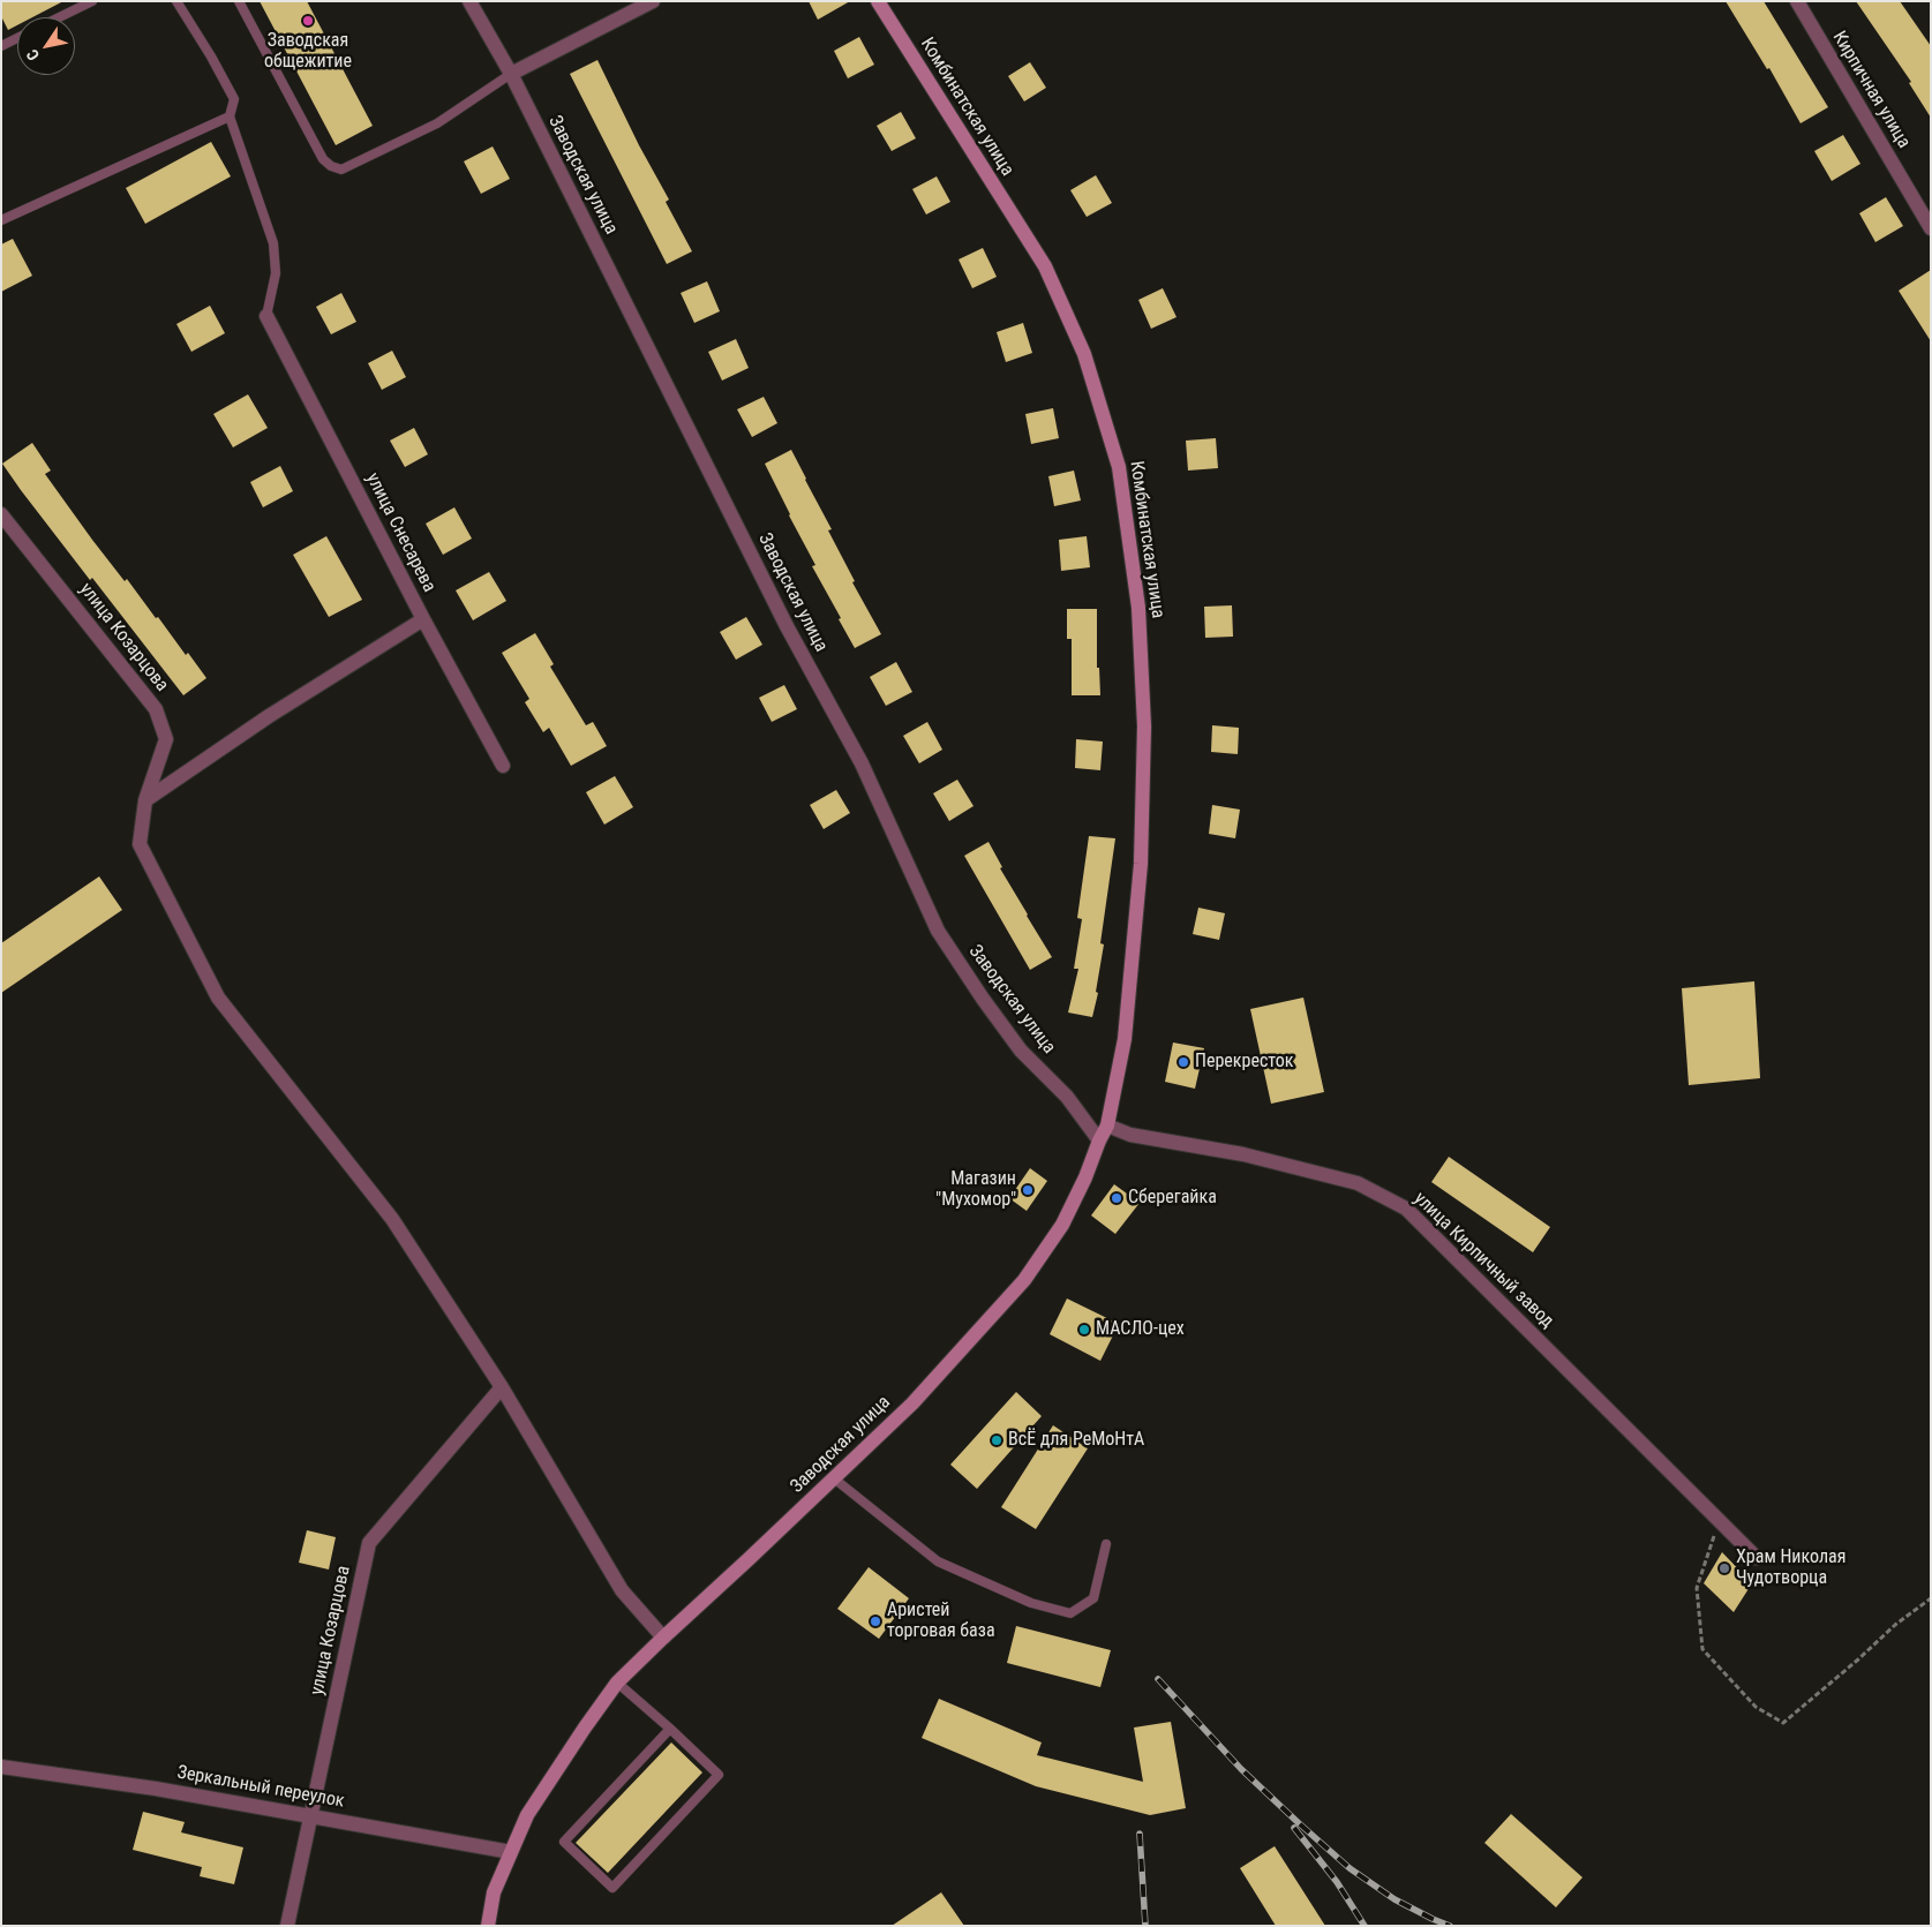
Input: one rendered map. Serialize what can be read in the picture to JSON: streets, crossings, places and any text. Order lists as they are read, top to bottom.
{
  "streets": {
    "main road": ["Комбинатская улица", "Заводская улица"],
    "street": [
      "Кирпичная улица",
      "улица Снесарева",
      "улица Козарцова",
      "улица Кирпичный завод",
      "Зеркальный переулок"
    ]
  },
  "crossings": [
    ["Комбинатская улица", "Заводская улица"],
    ["Комбинатская улица", "улица Кирпичный завод"],
    ["Заводская улица", "улица Козарцова"],
    ["Заводская улица", "Зеркальный переулок"],
    ["улица Козарцова", "Зеркальный переулок"]
  ],
  "places": [
    "Заводская общежитие",
    "Перекресток",
    "Магазин \"Мухомор\"",
    "Сберегайка",
    "МАСЛО-цех",
    "ВсЁ для РеМоНтА",
    "Храм Николая Чудотворца",
    "Аристей торговая база"
  ],
  "north": "bottom left"
}
